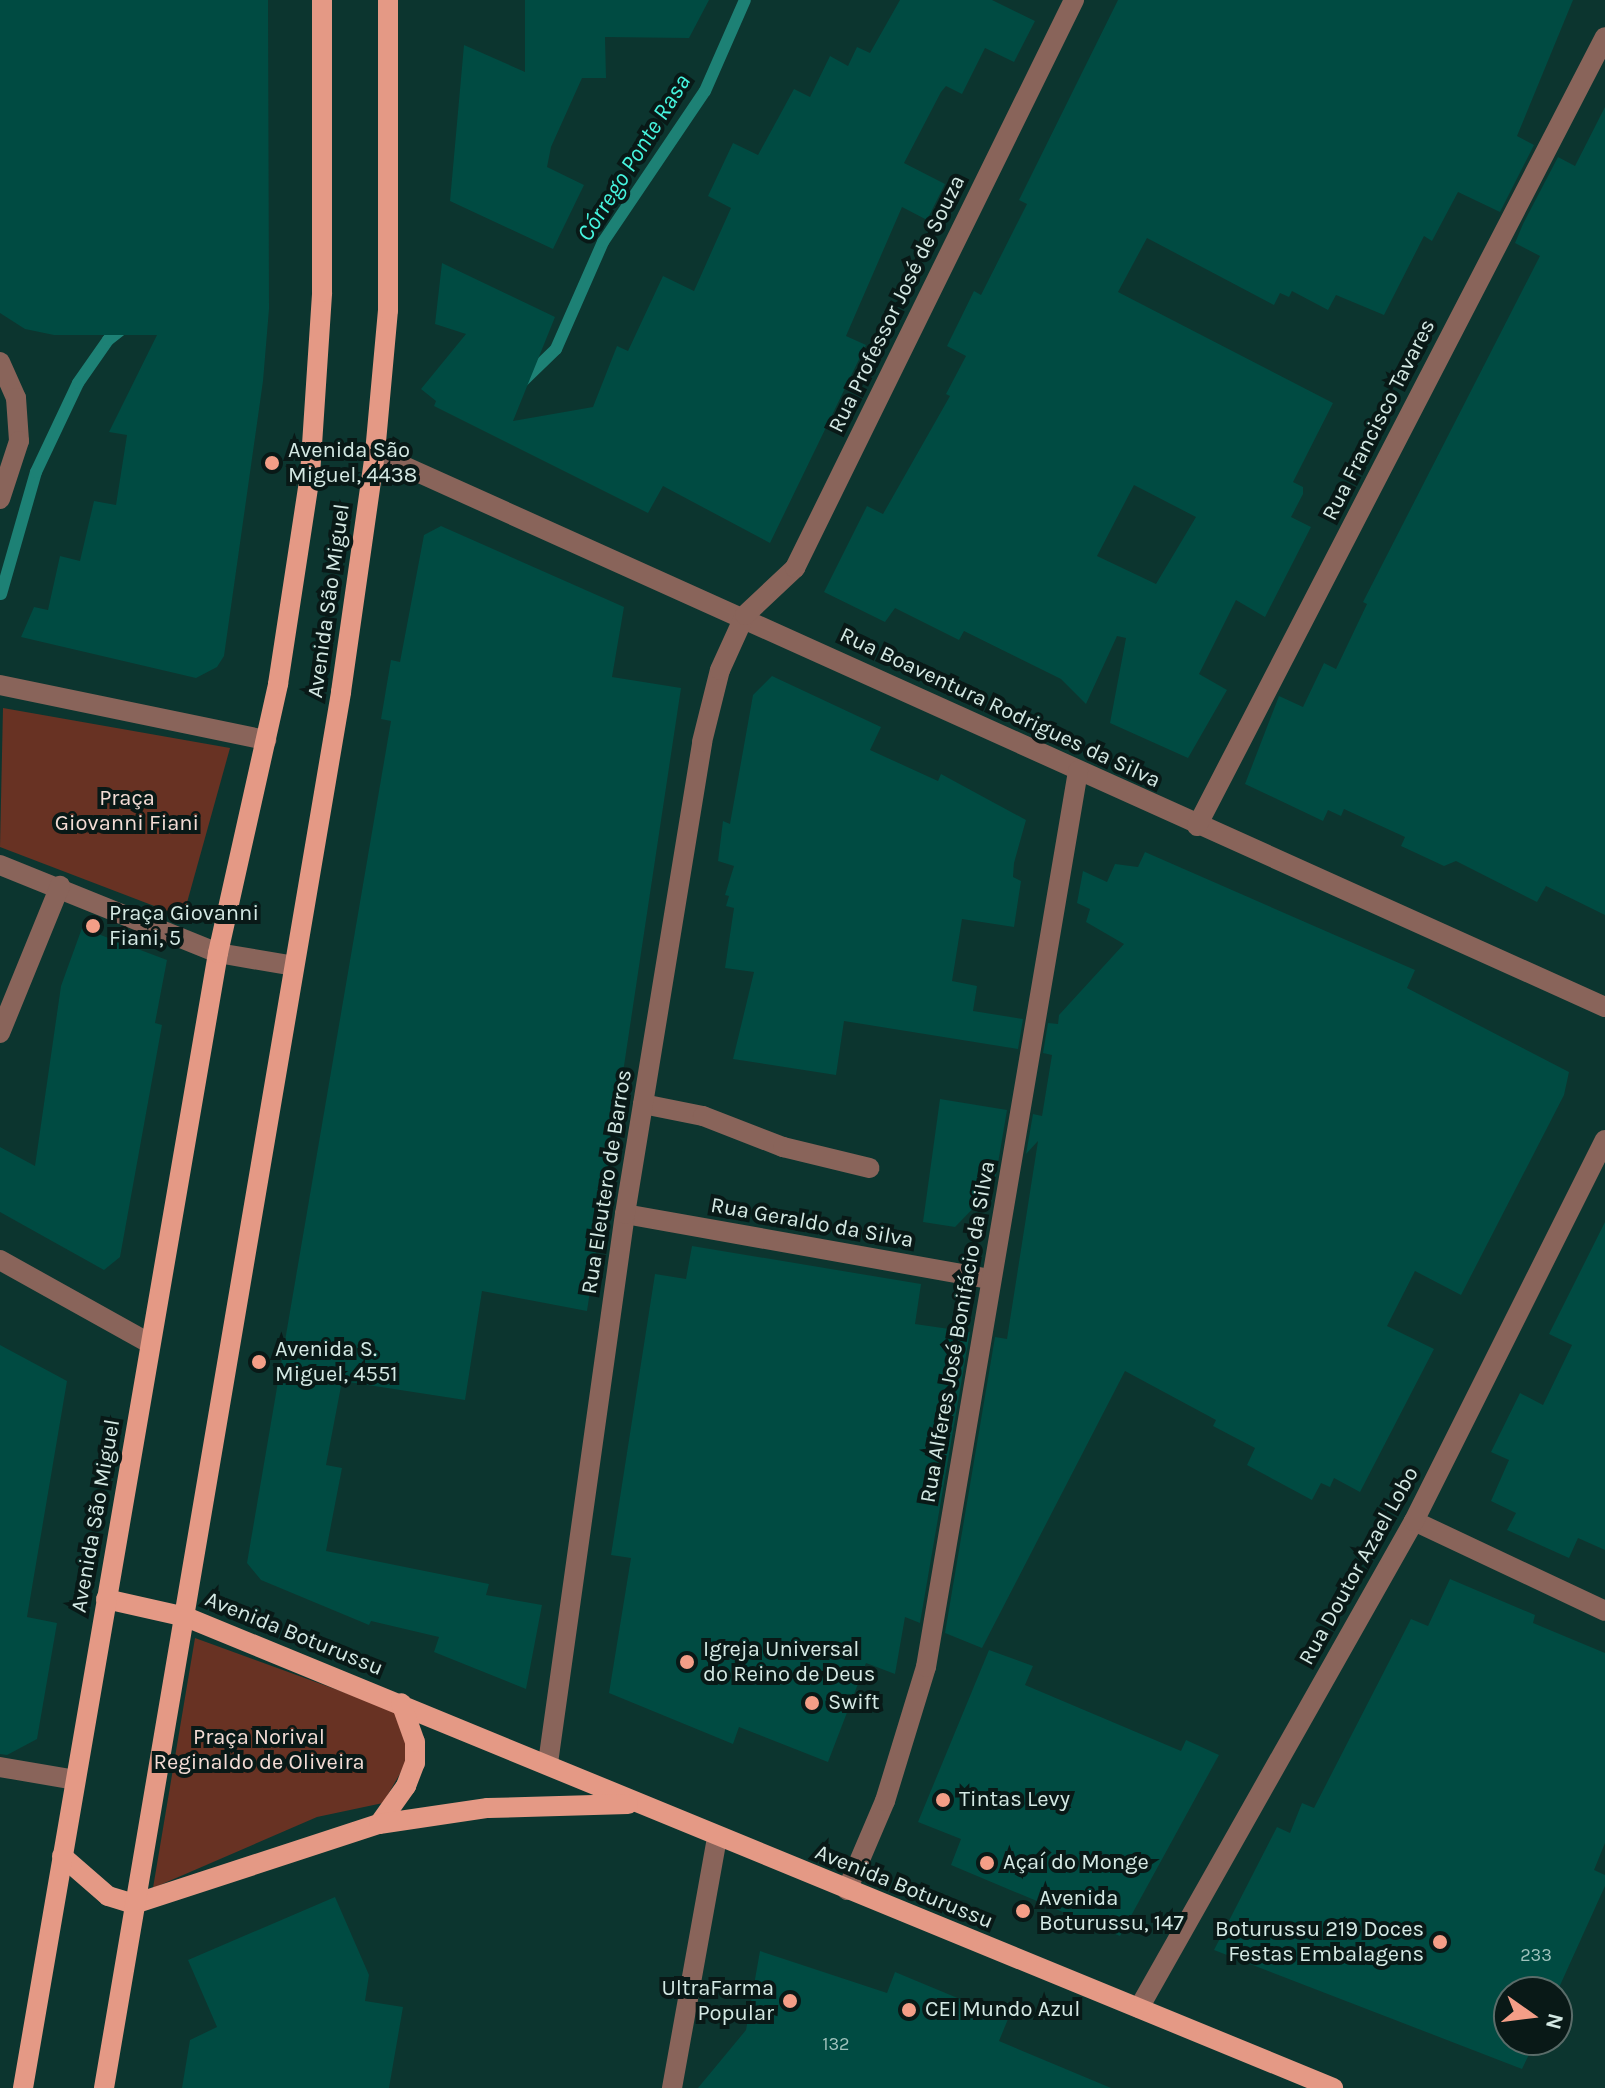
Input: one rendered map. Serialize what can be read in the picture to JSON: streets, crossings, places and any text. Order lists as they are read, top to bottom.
{
  "streets": {
    "main road": ["Avenida São Miguel", "Avenida Boturussu"],
    "street": [
      "Rua Professor José de Souza",
      "Rua Francisco Tavares",
      "Rua Boaventura Rodrigues da Silva",
      "Rua Eleutero de Barros",
      "Rua Geraldo da Silva",
      "Rua Alferes José Bonifácio da Silva",
      "Rua Doutor Azael Lobo"
    ]
  },
  "crossings": [
    ["Rua Professor José de Souza", "Rua Boaventura Rodrigues da Silva"],
    ["Rua Professor José de Souza", "Rua Eleutero de Barros"],
    ["Rua Francisco Tavares", "Rua Boaventura Rodrigues da Silva"],
    ["Avenida São Miguel", "Rua Boaventura Rodrigues da Silva"],
    ["Avenida São Miguel", "Avenida Boturussu"],
    ["Rua Boaventura Rodrigues da Silva", "Rua Eleutero de Barros"],
    ["Rua Boaventura Rodrigues da Silva", "Rua Alferes José Bonifácio da Silva"],
    ["Rua Eleutero de Barros", "Rua Geraldo da Silva"],
    ["Rua Eleutero de Barros", "Avenida Boturussu"],
    ["Rua Geraldo da Silva", "Rua Alferes José Bonifácio da Silva"],
    ["Rua Alferes José Bonifácio da Silva", "Avenida Boturussu"],
    ["Rua Doutor Azael Lobo", "Avenida Boturussu"]
  ],
  "water": ["Córrego Ponte Rasa"],
  "parks": ["Praça Giovanni Fiani", "Praça Norival Reginaldo de Oliveira"],
  "places": [
    "Avenida São Miguel, 4438",
    "Praça Giovanni Fiani, 5",
    "Avenida S. Miguel, 4551",
    "Igreja Universal do Reino de Deus",
    "Swift",
    "Tintas Levy",
    "Açaí do Monge",
    "Avenida Boturussu, 147",
    "Boturussu 219 Doces Festas Embalagens",
    "UltraFarma Popular",
    "CEI Mundo Azul"
  ],
  "house_numbers": ["233", "132"],
  "north": "right"
}
